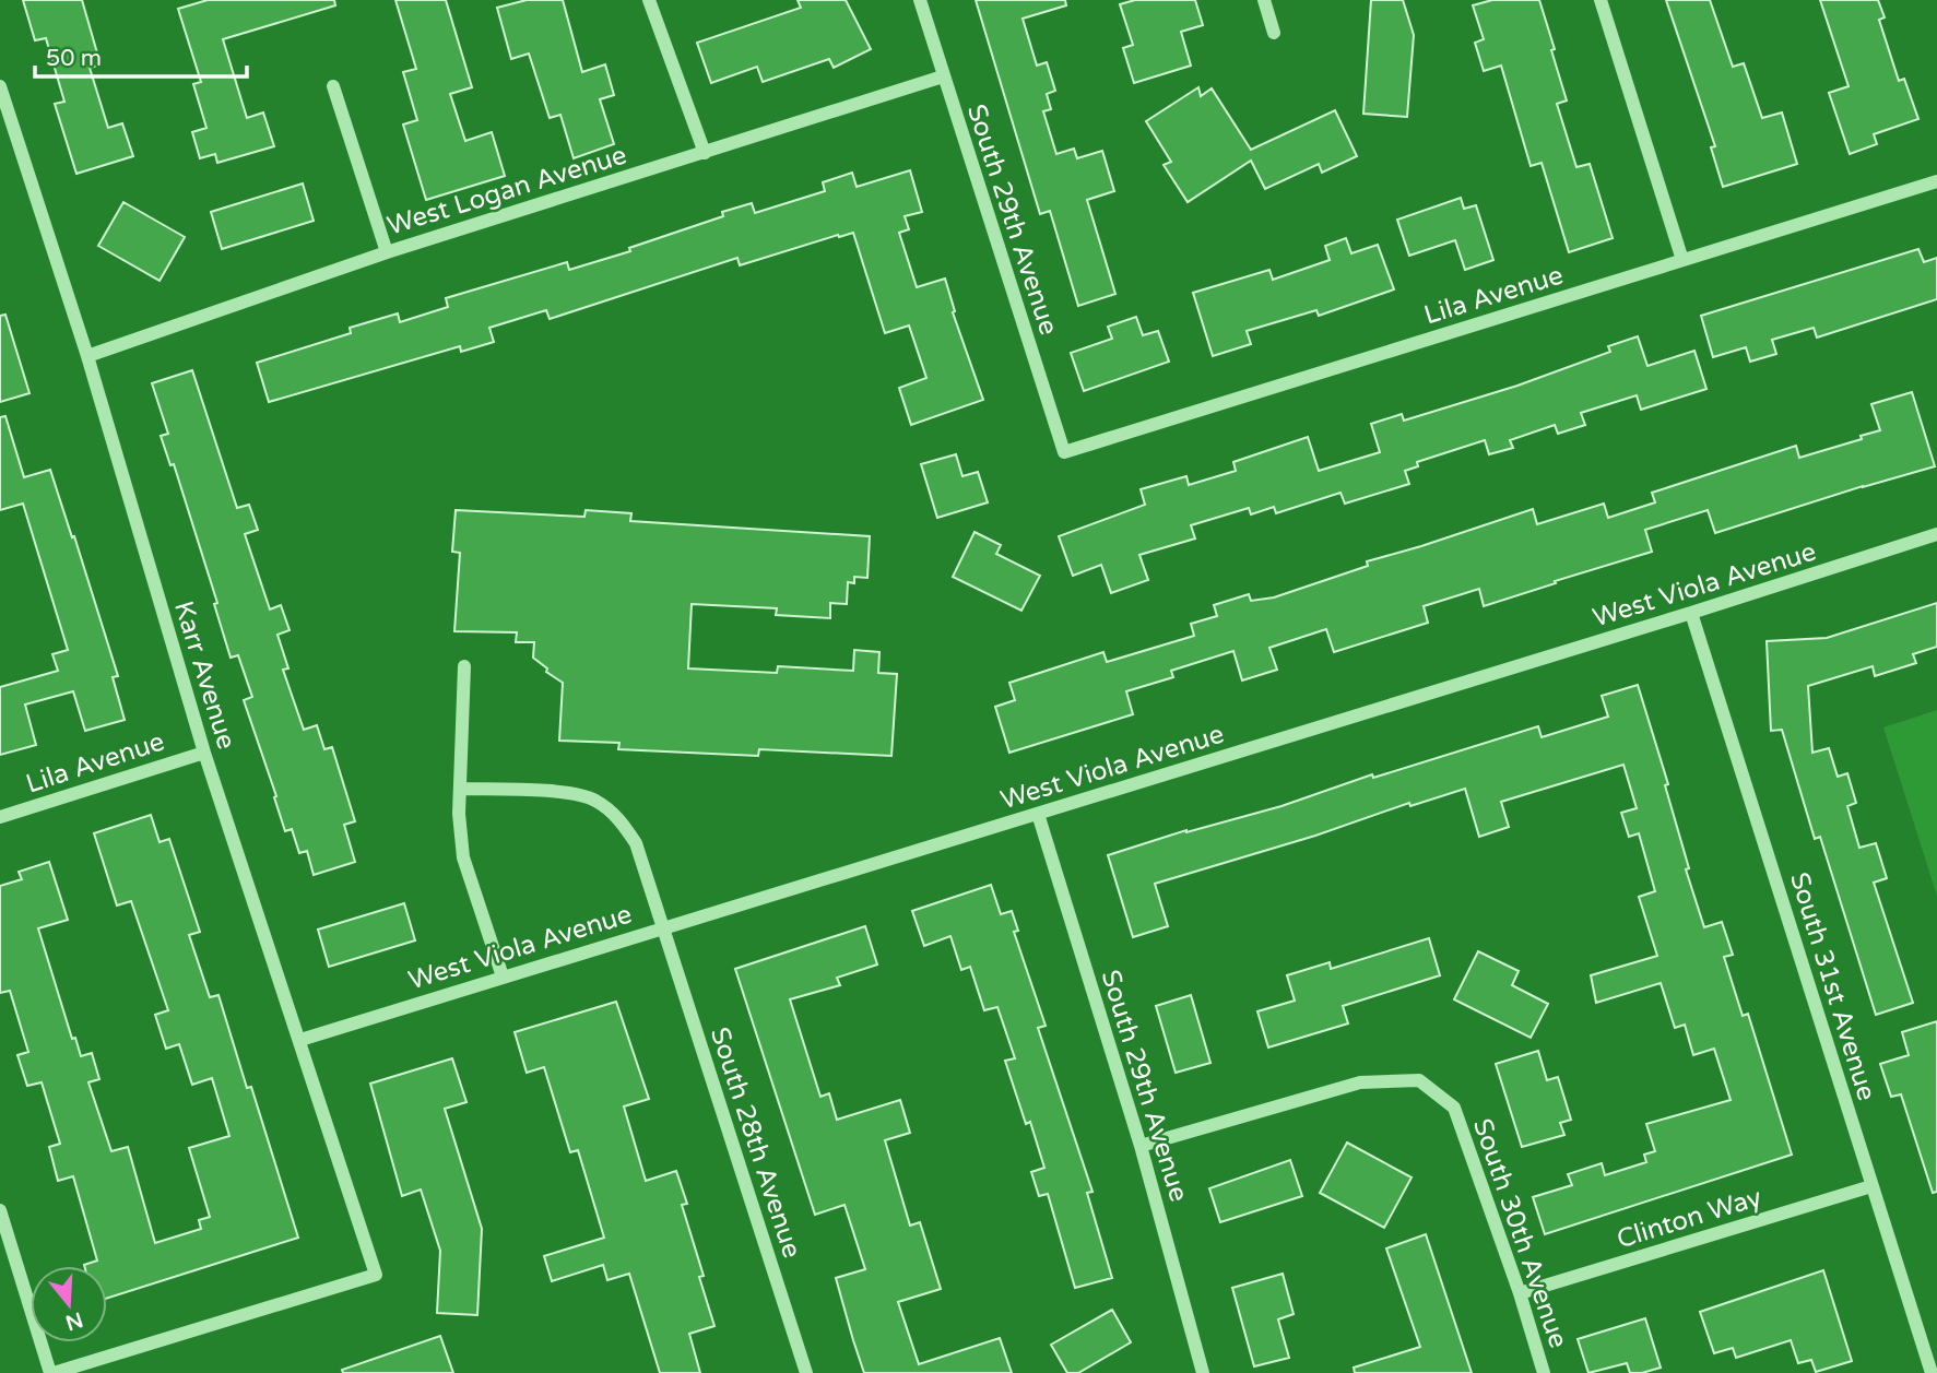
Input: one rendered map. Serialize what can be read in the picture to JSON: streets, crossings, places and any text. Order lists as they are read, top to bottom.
{
  "streets": {
    "street": [
      "West Logan Avenue",
      "South 29th Avenue",
      "Lila Avenue",
      "West Viola Avenue",
      "Karr Avenue",
      "South 31st Avenue",
      "South 28th Avenue",
      "Clinton Way",
      "South 30th Avenue"
    ]
  },
  "crossings": [
    ["West Logan Avenue", "South 29th Avenue"],
    ["West Logan Avenue", "Karr Avenue"],
    ["South 29th Avenue", "Lila Avenue"],
    ["South 29th Avenue", "West Viola Avenue"],
    ["South 29th Avenue", "South 30th Avenue"],
    ["Lila Avenue", "Karr Avenue"],
    ["West Viola Avenue", "Karr Avenue"],
    ["West Viola Avenue", "South 31st Avenue"],
    ["West Viola Avenue", "South 28th Avenue"],
    ["South 31st Avenue", "Clinton Way"],
    ["Clinton Way", "South 30th Avenue"]
  ],
  "scale_bar": "50 m",
  "north": "bottom"
}
